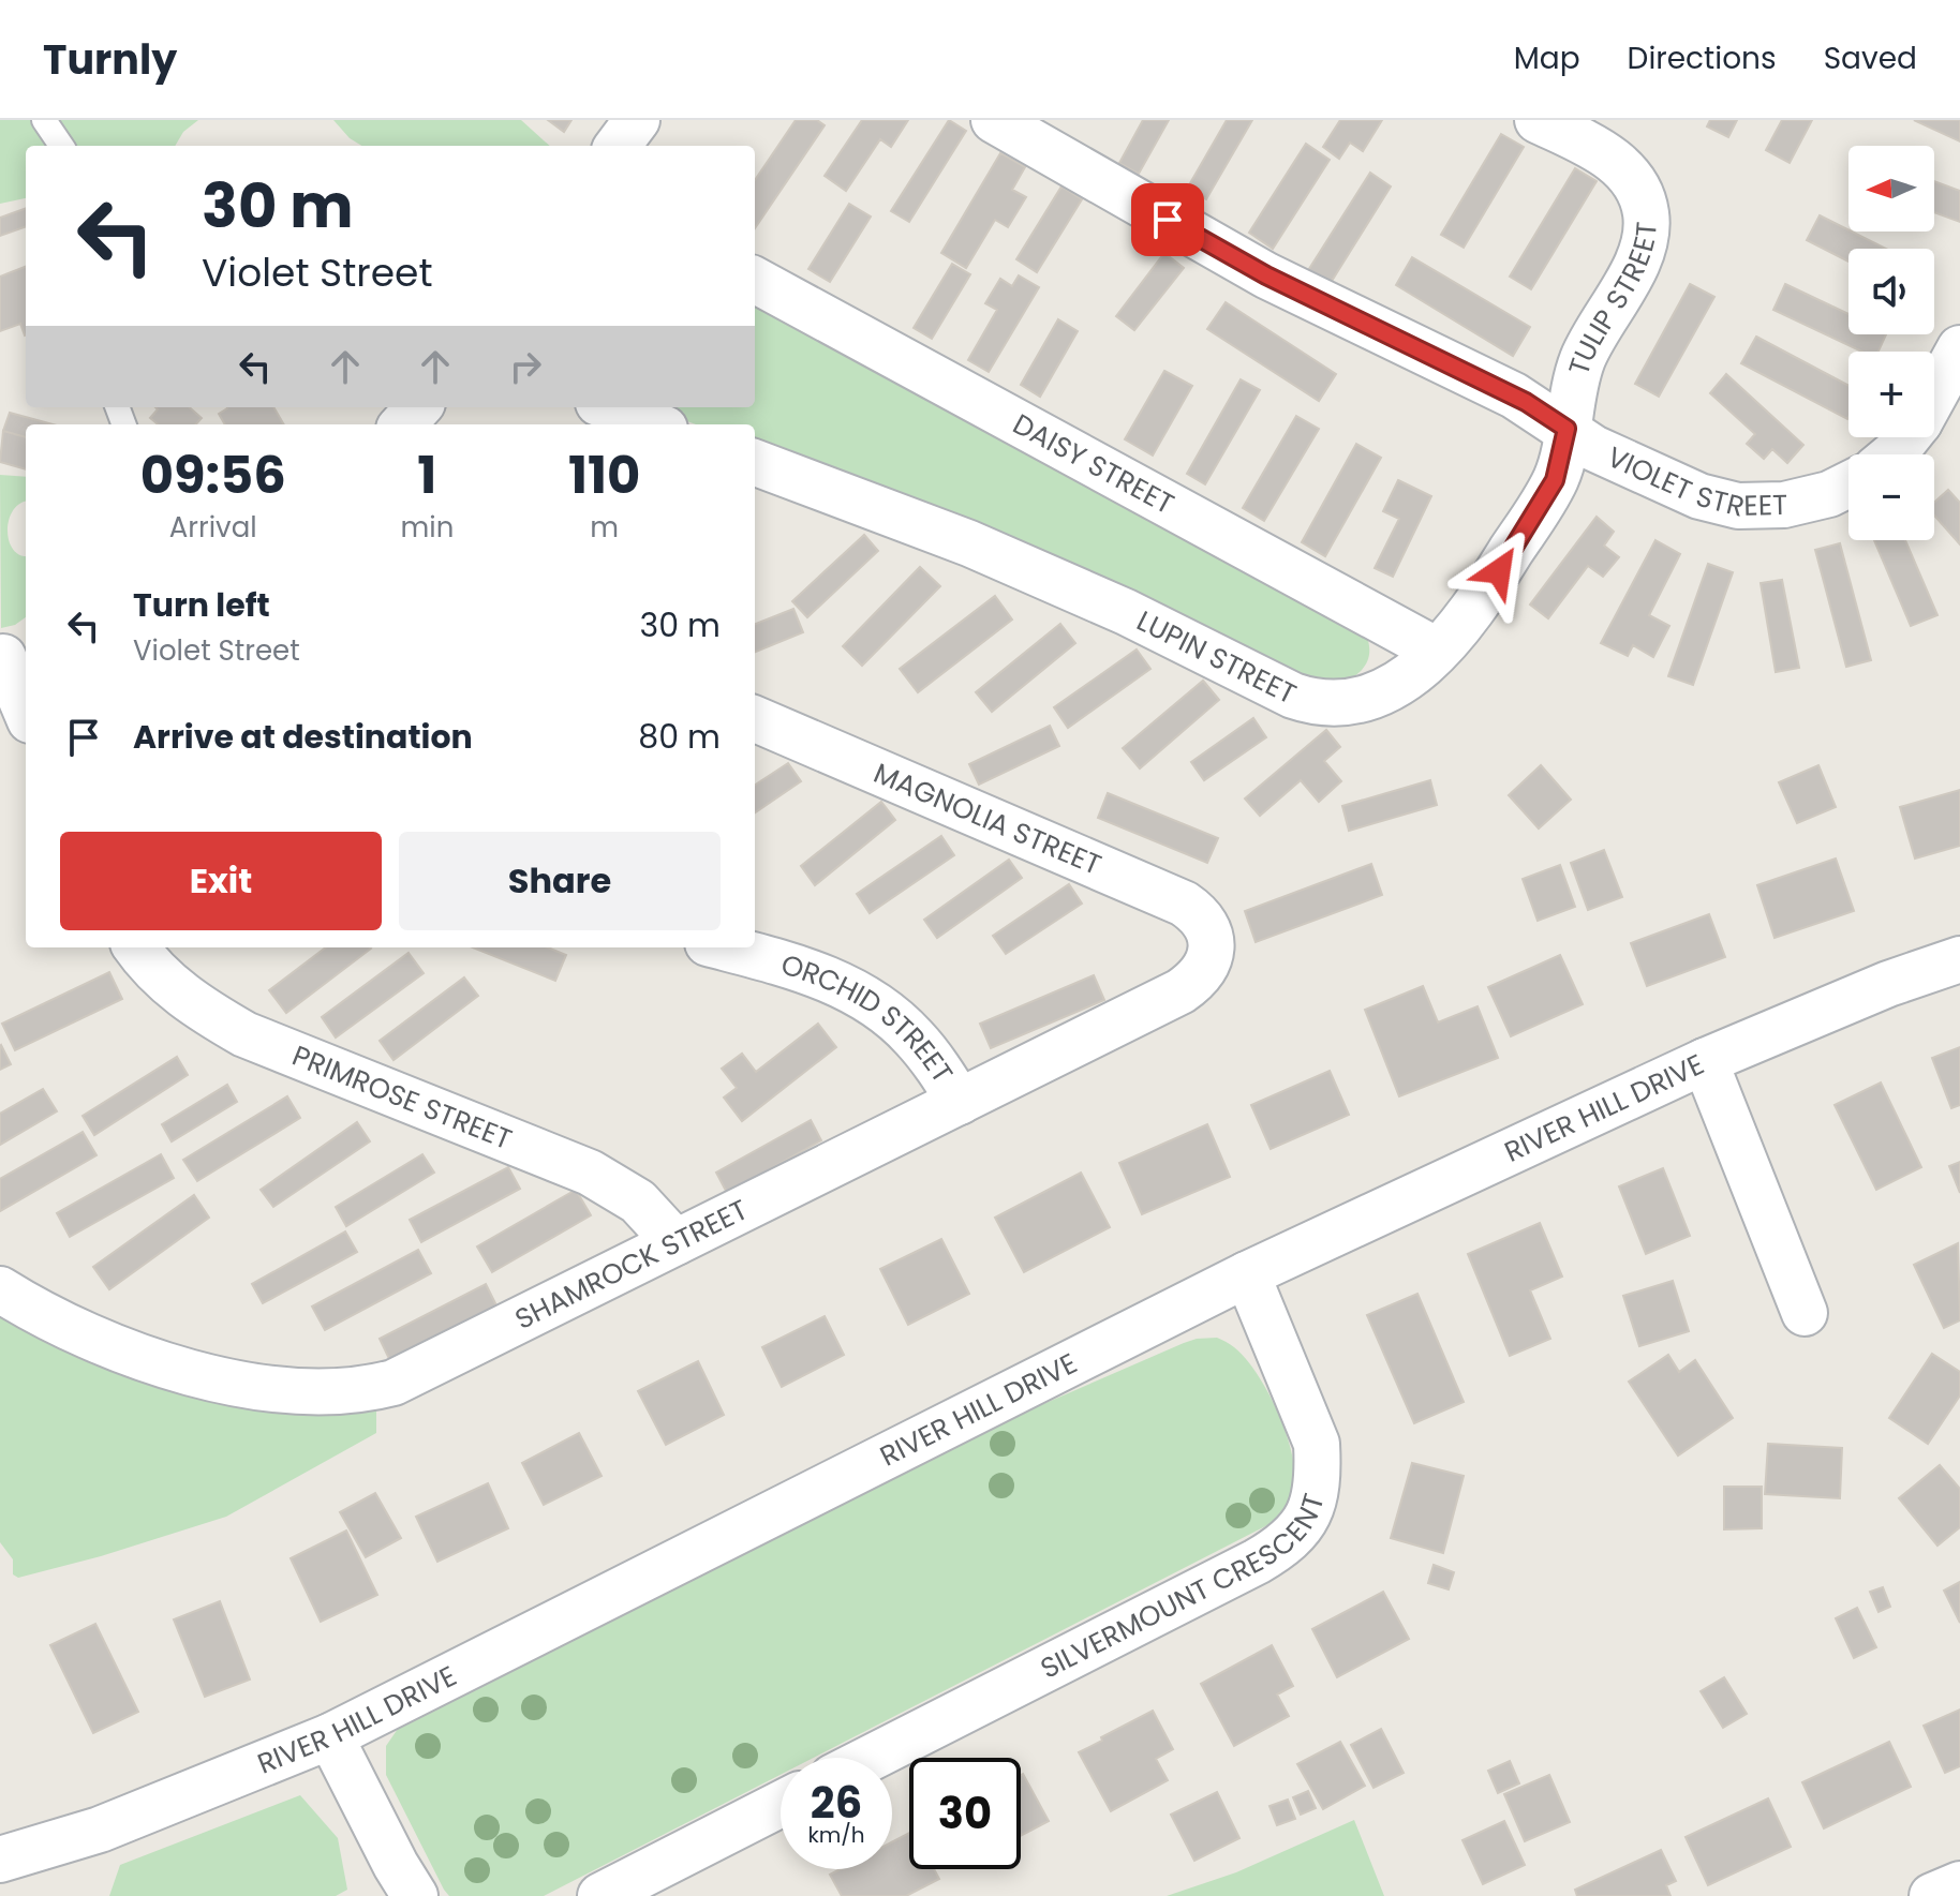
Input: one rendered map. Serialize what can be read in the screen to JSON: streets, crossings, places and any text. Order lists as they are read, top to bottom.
{
  "streets": {
    "street": [
      "TULIP STREET",
      "DAISY STREET",
      "VIOLET STREET",
      "LUPIN STREET",
      "MAGNOLIA STREET",
      "ORCHID STREET",
      "PRIMROSE STREET",
      "RIVER HILL DRIVE",
      "SHAMROCK STREET",
      "SILVERMOUNT CRESCENT"
    ]
  },
  "crossings": [
    ["TULIP STREET", "VIOLET STREET"],
    ["TULIP STREET", "LUPIN STREET"],
    ["DAISY STREET", "LUPIN STREET"],
    ["VIOLET STREET", "LUPIN STREET"],
    ["MAGNOLIA STREET", "SHAMROCK STREET"],
    ["ORCHID STREET", "SHAMROCK STREET"],
    ["PRIMROSE STREET", "SHAMROCK STREET"],
    ["RIVER HILL DRIVE", "SILVERMOUNT CRESCENT"]
  ],
  "north": "left",
  "page": {
    "header": "Turnly",
    "nav": ["Map", "Directions", "Saved"],
    "map_buttons": ["+", "−"],
    "turn": ["30 m", "Violet Street"],
    "eta": [
      "09:56",
      "Arrival",
      "1",
      "min",
      "110",
      "m"
    ],
    "list": [
      {
        "name": "Turn left",
        "note": "Violet Street",
        "value": "30 m"
      },
      {
        "name": "Arrive at destination",
        "value": "80 m"
      }
    ],
    "buttons": ["Exit", "Share"],
    "speed": "26 km/h",
    "limit": "30"
  }
}
